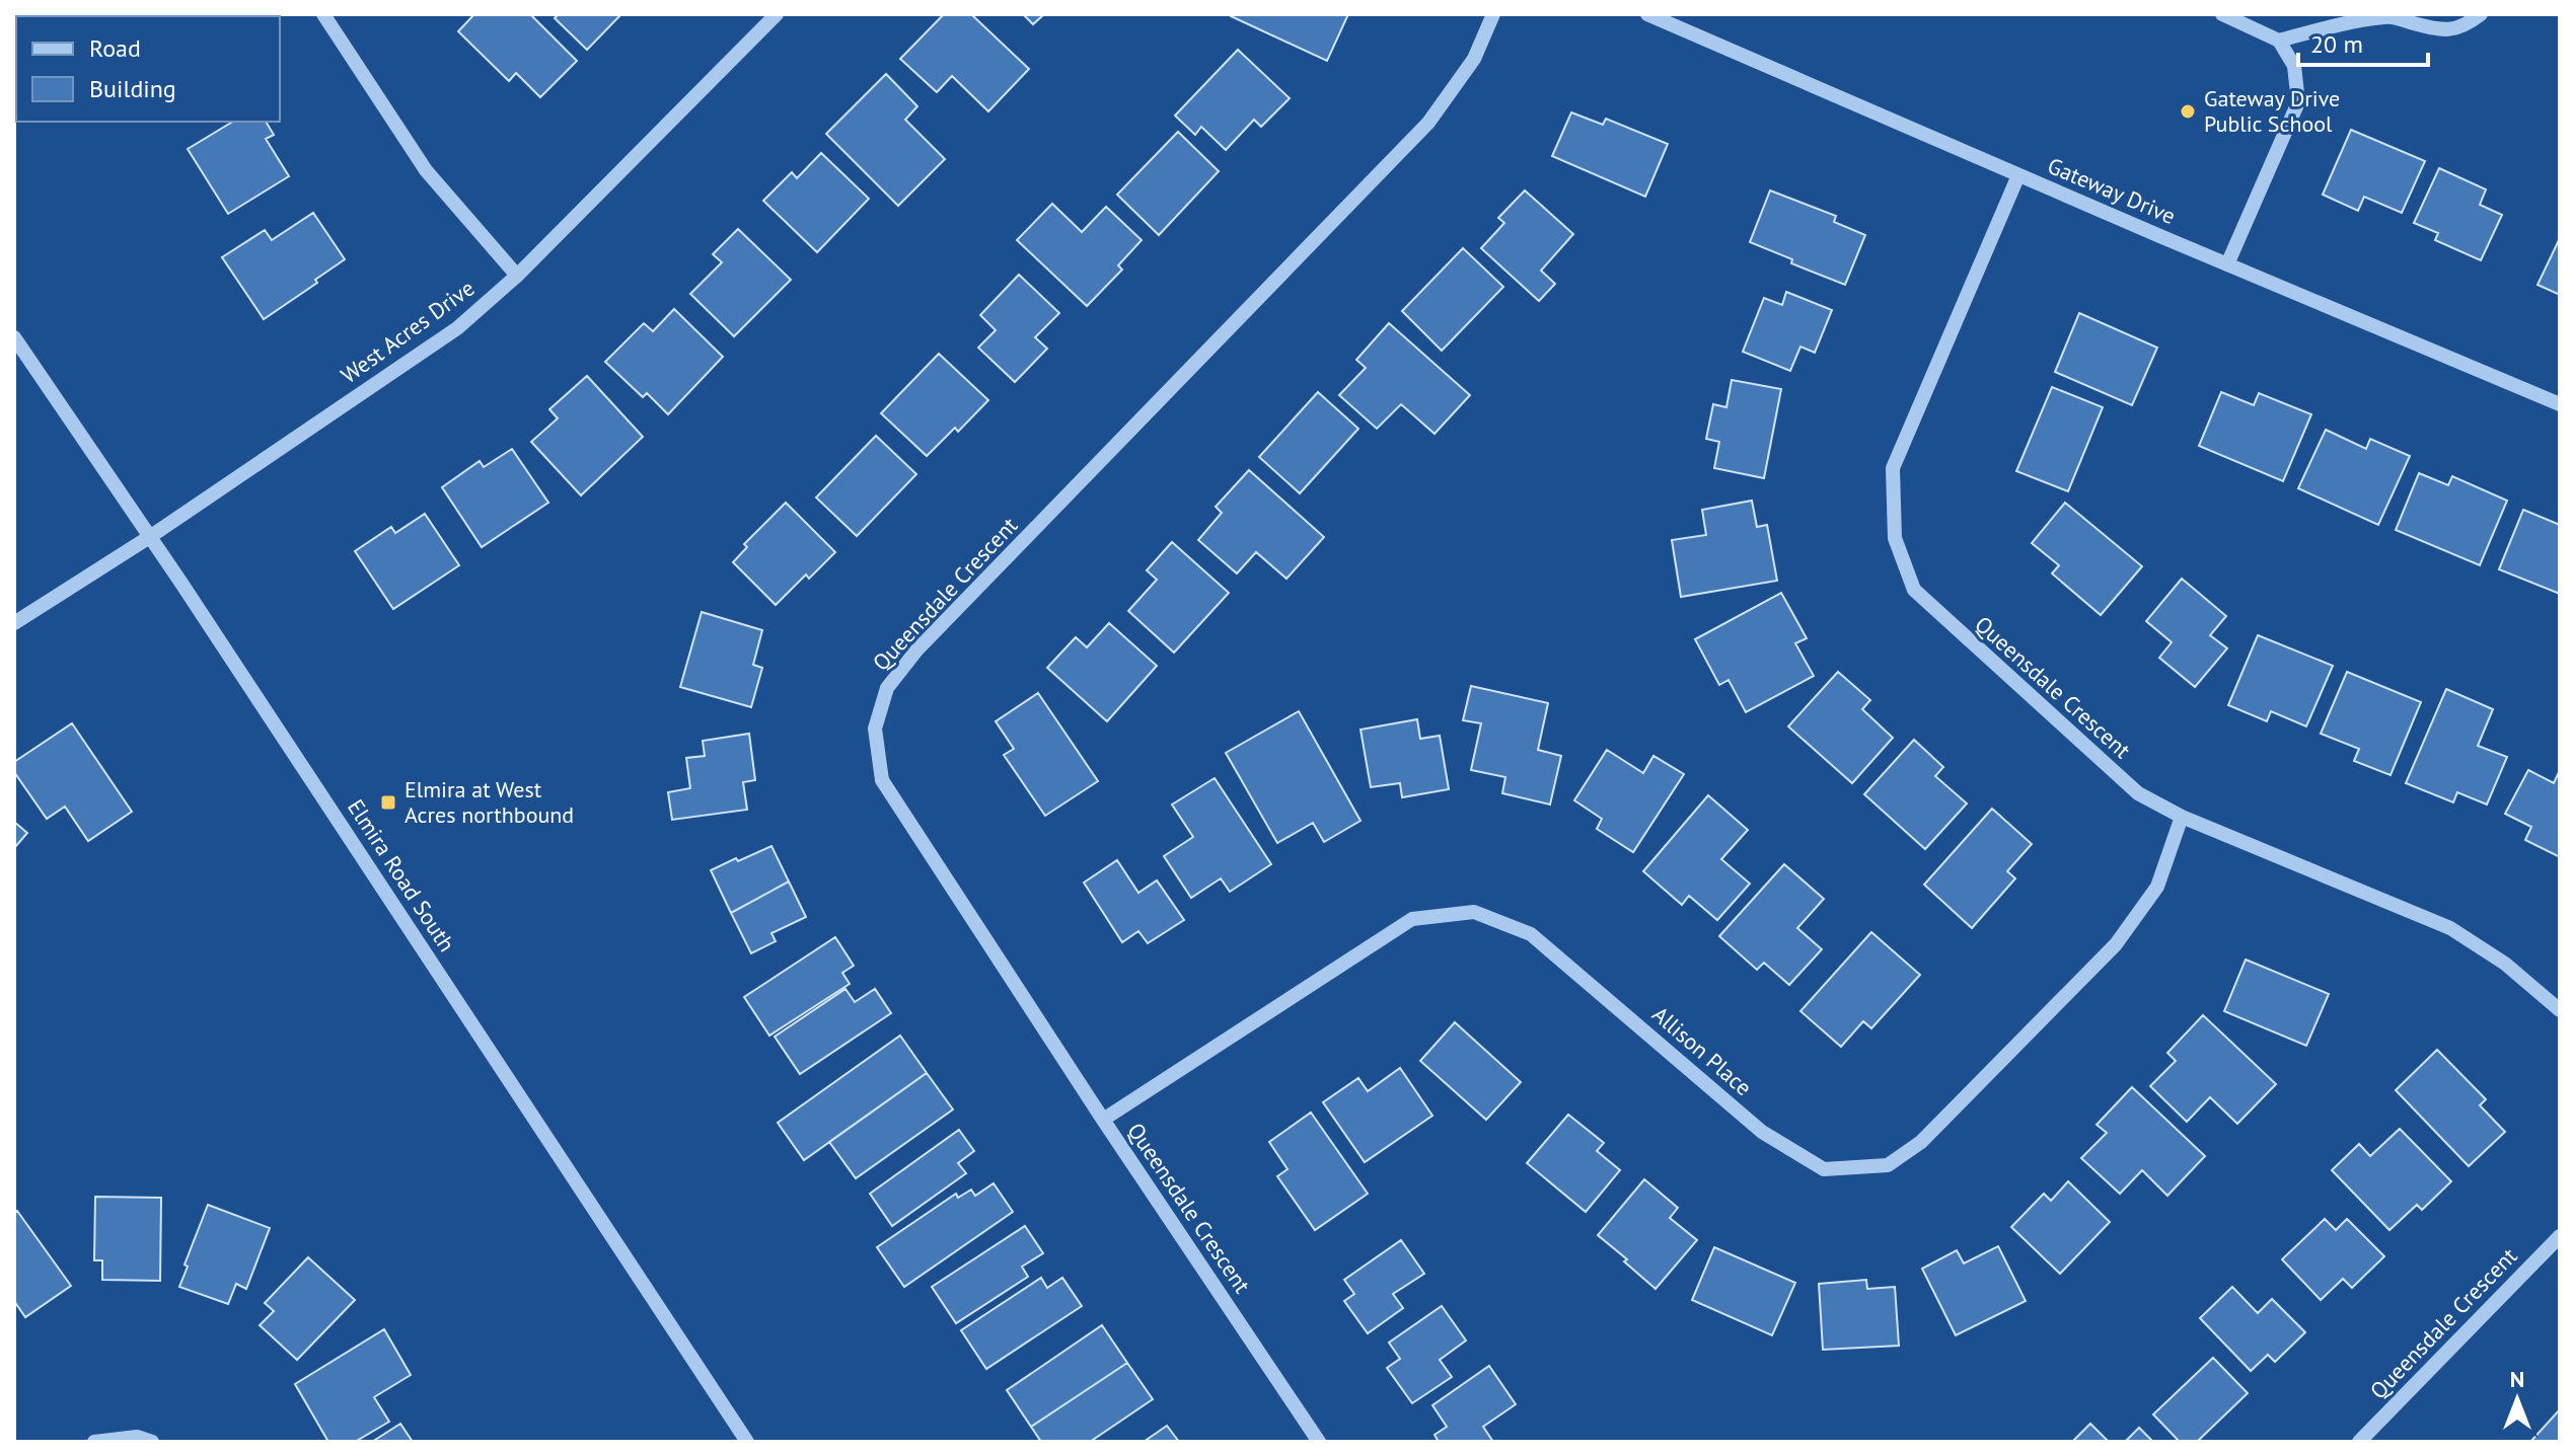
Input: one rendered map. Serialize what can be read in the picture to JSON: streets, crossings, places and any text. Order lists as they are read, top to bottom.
{
  "streets": {
    "street": [
      "Gateway Drive",
      "West Acres Drive",
      "Queensdale Crescent",
      "Elmira Road South",
      "Allison Place"
    ]
  },
  "crossings": [
    ["Gateway Drive", "Queensdale Crescent"],
    ["West Acres Drive", "Elmira Road South"],
    ["Queensdale Crescent", "Allison Place"]
  ],
  "places": {
    "other": ["Gateway Drive Public School"],
    "transit": ["Elmira at West Acres northbound"]
  },
  "legend": ["Road", "Building"],
  "scale_bar": "20 m",
  "north": "top"
}
